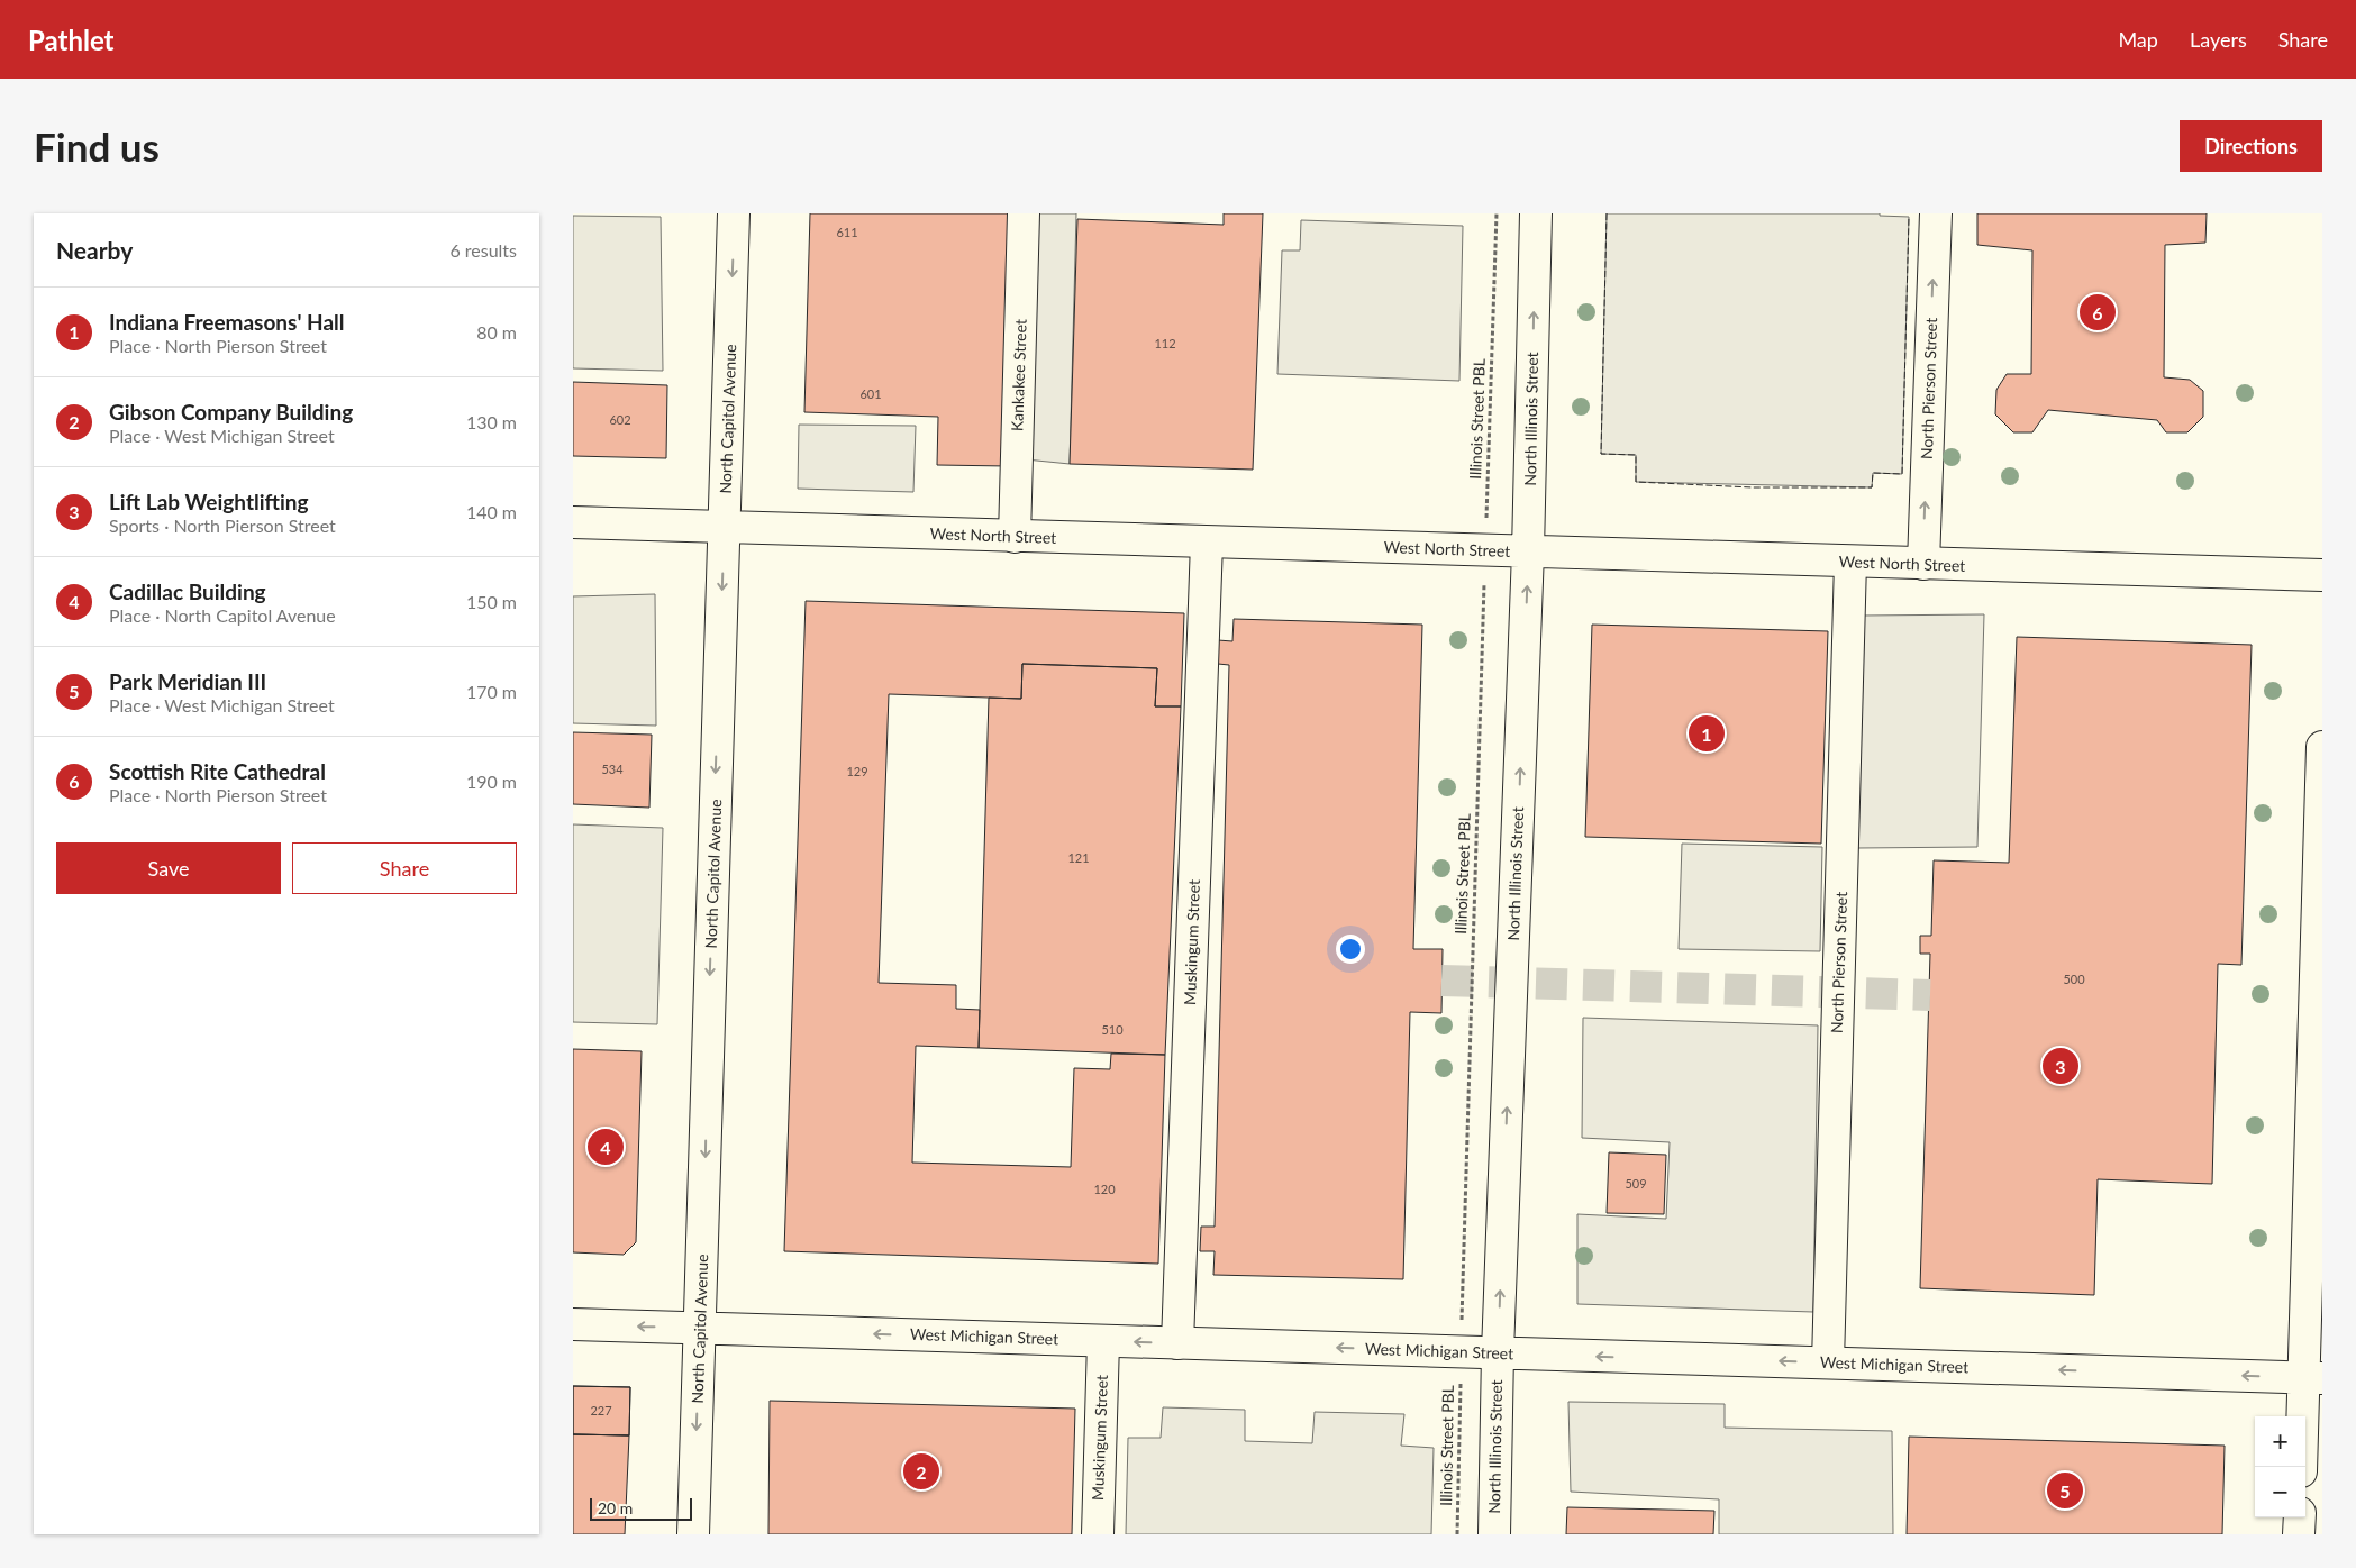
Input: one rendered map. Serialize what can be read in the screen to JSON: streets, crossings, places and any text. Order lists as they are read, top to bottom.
{
  "streets": {
    "main road": [
      "Kankakee Street",
      "North Pierson Street",
      "North Capitol Avenue",
      "North Illinois Street",
      "West North Street",
      "Muskingum Street",
      "West Michigan Street"
    ],
    "path": ["Illinois Street PBL"]
  },
  "crossings": [
    ["Kankakee Street", "West North Street"],
    ["North Pierson Street", "West North Street"],
    ["North Pierson Street", "West Michigan Street"],
    ["North Capitol Avenue", "West North Street"],
    ["North Capitol Avenue", "West Michigan Street"],
    ["Illinois Street PBL", "West North Street"],
    ["Illinois Street PBL", "West Michigan Street"],
    ["North Illinois Street", "West North Street"],
    ["North Illinois Street", "West Michigan Street"],
    ["West North Street", "Muskingum Street"],
    ["Muskingum Street", "West Michigan Street"]
  ],
  "one_way": ["North Capitol Avenue", "North Illinois Street", "West Michigan Street"],
  "house_numbers": [
    "611",
    "112",
    "601",
    "602",
    "534",
    "129",
    "121",
    "500",
    "510",
    "509",
    "120",
    "227"
  ],
  "scale_bar": "20 m",
  "page": {
    "header": "Pathlet",
    "nav": ["Map", "Layers", "Share"],
    "buttons": [
      "Directions",
      ["Save", "Share"]
    ],
    "title": "Find us",
    "heading": ["Nearby", "6 results"],
    "list": [
      {
        "mark": "1",
        "name": "Indiana Freemasons' Hall",
        "note": "Place · North Pierson Street",
        "value": "80 m"
      },
      {
        "mark": "2",
        "name": "Gibson Company Building",
        "note": "Place · West Michigan Street",
        "value": "130 m"
      },
      {
        "mark": "3",
        "name": "Lift Lab Weightlifting",
        "note": "Sports · North Pierson Street",
        "value": "140 m"
      },
      {
        "mark": "4",
        "name": "Cadillac Building",
        "note": "Place · North Capitol Avenue",
        "value": "150 m"
      },
      {
        "mark": "5",
        "name": "Park Meridian III",
        "note": "Place · West Michigan Street",
        "value": "170 m"
      },
      {
        "mark": "6",
        "name": "Scottish Rite Cathedral",
        "note": "Place · North Pierson Street",
        "value": "190 m"
      }
    ],
    "pins": [
      "6",
      "1",
      "3",
      "4",
      "2",
      "5"
    ],
    "map_buttons": ["+", "−"],
    "scale": "20 m"
  }
}
